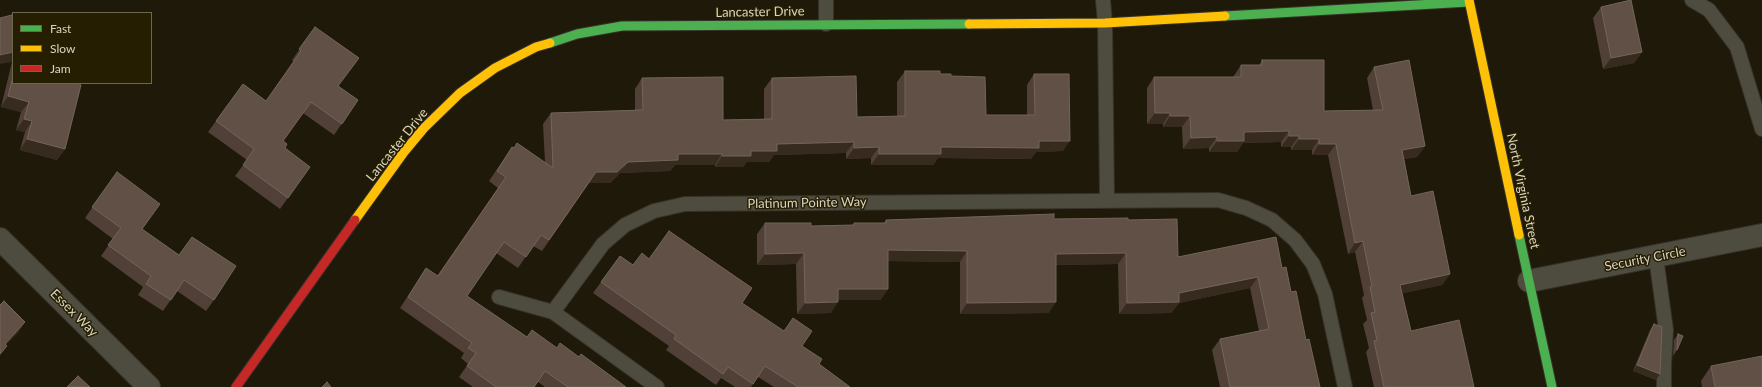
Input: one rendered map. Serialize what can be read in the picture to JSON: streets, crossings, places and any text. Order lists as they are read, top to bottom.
{
  "streets": {
    "street": [
      "Lancaster Drive",
      "North Virginia Street",
      "Security Circle",
      "Essex Way"
    ],
    "lane": ["Platinum Pointe Way"]
  },
  "crossings": [
    ["Lancaster Drive", "North Virginia Street"],
    ["North Virginia Street", "Security Circle"]
  ],
  "legend": ["Fast", "Slow", "Jam"]
}
